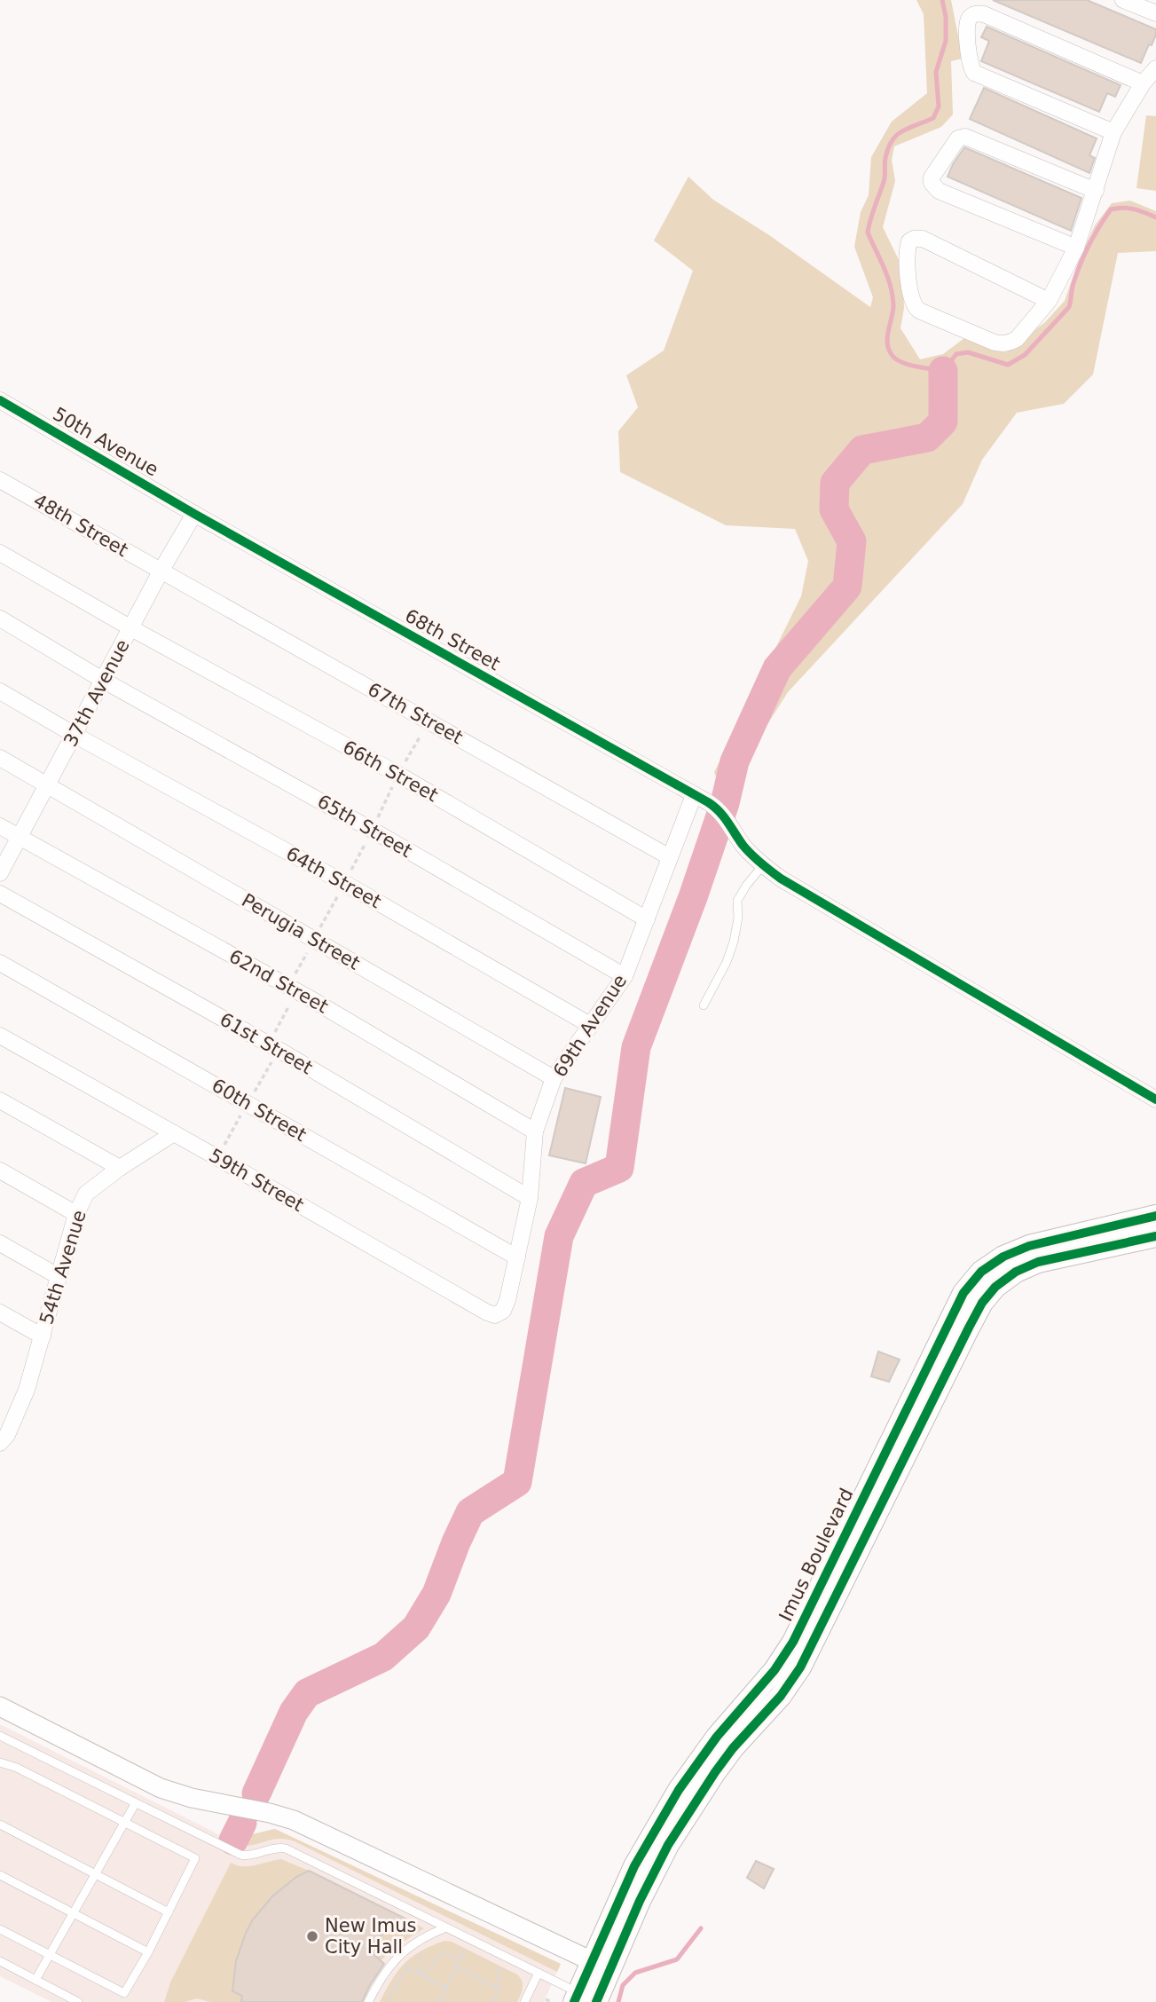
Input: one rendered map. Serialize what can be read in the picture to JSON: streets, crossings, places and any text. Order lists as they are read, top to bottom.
{
  "streets": {
    "main road": ["Imus Boulevard"],
    "street": [
      "50th Avenue",
      "48th Street",
      "68th Street",
      "37th Avenue",
      "67th Street",
      "66th Street",
      "65th Street",
      "64th Street",
      "Perugia Street",
      "62nd Street",
      "69th Avenue",
      "61st Street",
      "60th Street",
      "59th Street",
      "54th Avenue"
    ]
  },
  "crossings": [
    ["50th Avenue", "68th Street"],
    ["50th Avenue", "37th Avenue"],
    ["48th Street", "37th Avenue"],
    ["48th Street", "67th Street"],
    ["68th Street", "37th Avenue"],
    ["68th Street", "69th Avenue"],
    ["37th Avenue", "67th Street"],
    ["37th Avenue", "66th Street"],
    ["37th Avenue", "65th Street"],
    ["37th Avenue", "64th Street"],
    ["37th Avenue", "Perugia Street"],
    ["37th Avenue", "62nd Street"],
    ["67th Street", "69th Avenue"],
    ["66th Street", "69th Avenue"],
    ["65th Street", "69th Avenue"],
    ["64th Street", "69th Avenue"],
    ["Perugia Street", "69th Avenue"],
    ["62nd Street", "69th Avenue"],
    ["69th Avenue", "61st Street"],
    ["69th Avenue", "60th Street"],
    ["69th Avenue", "59th Street"],
    ["59th Street", "54th Avenue"]
  ],
  "places": ["New Imus City Hall"]
}
